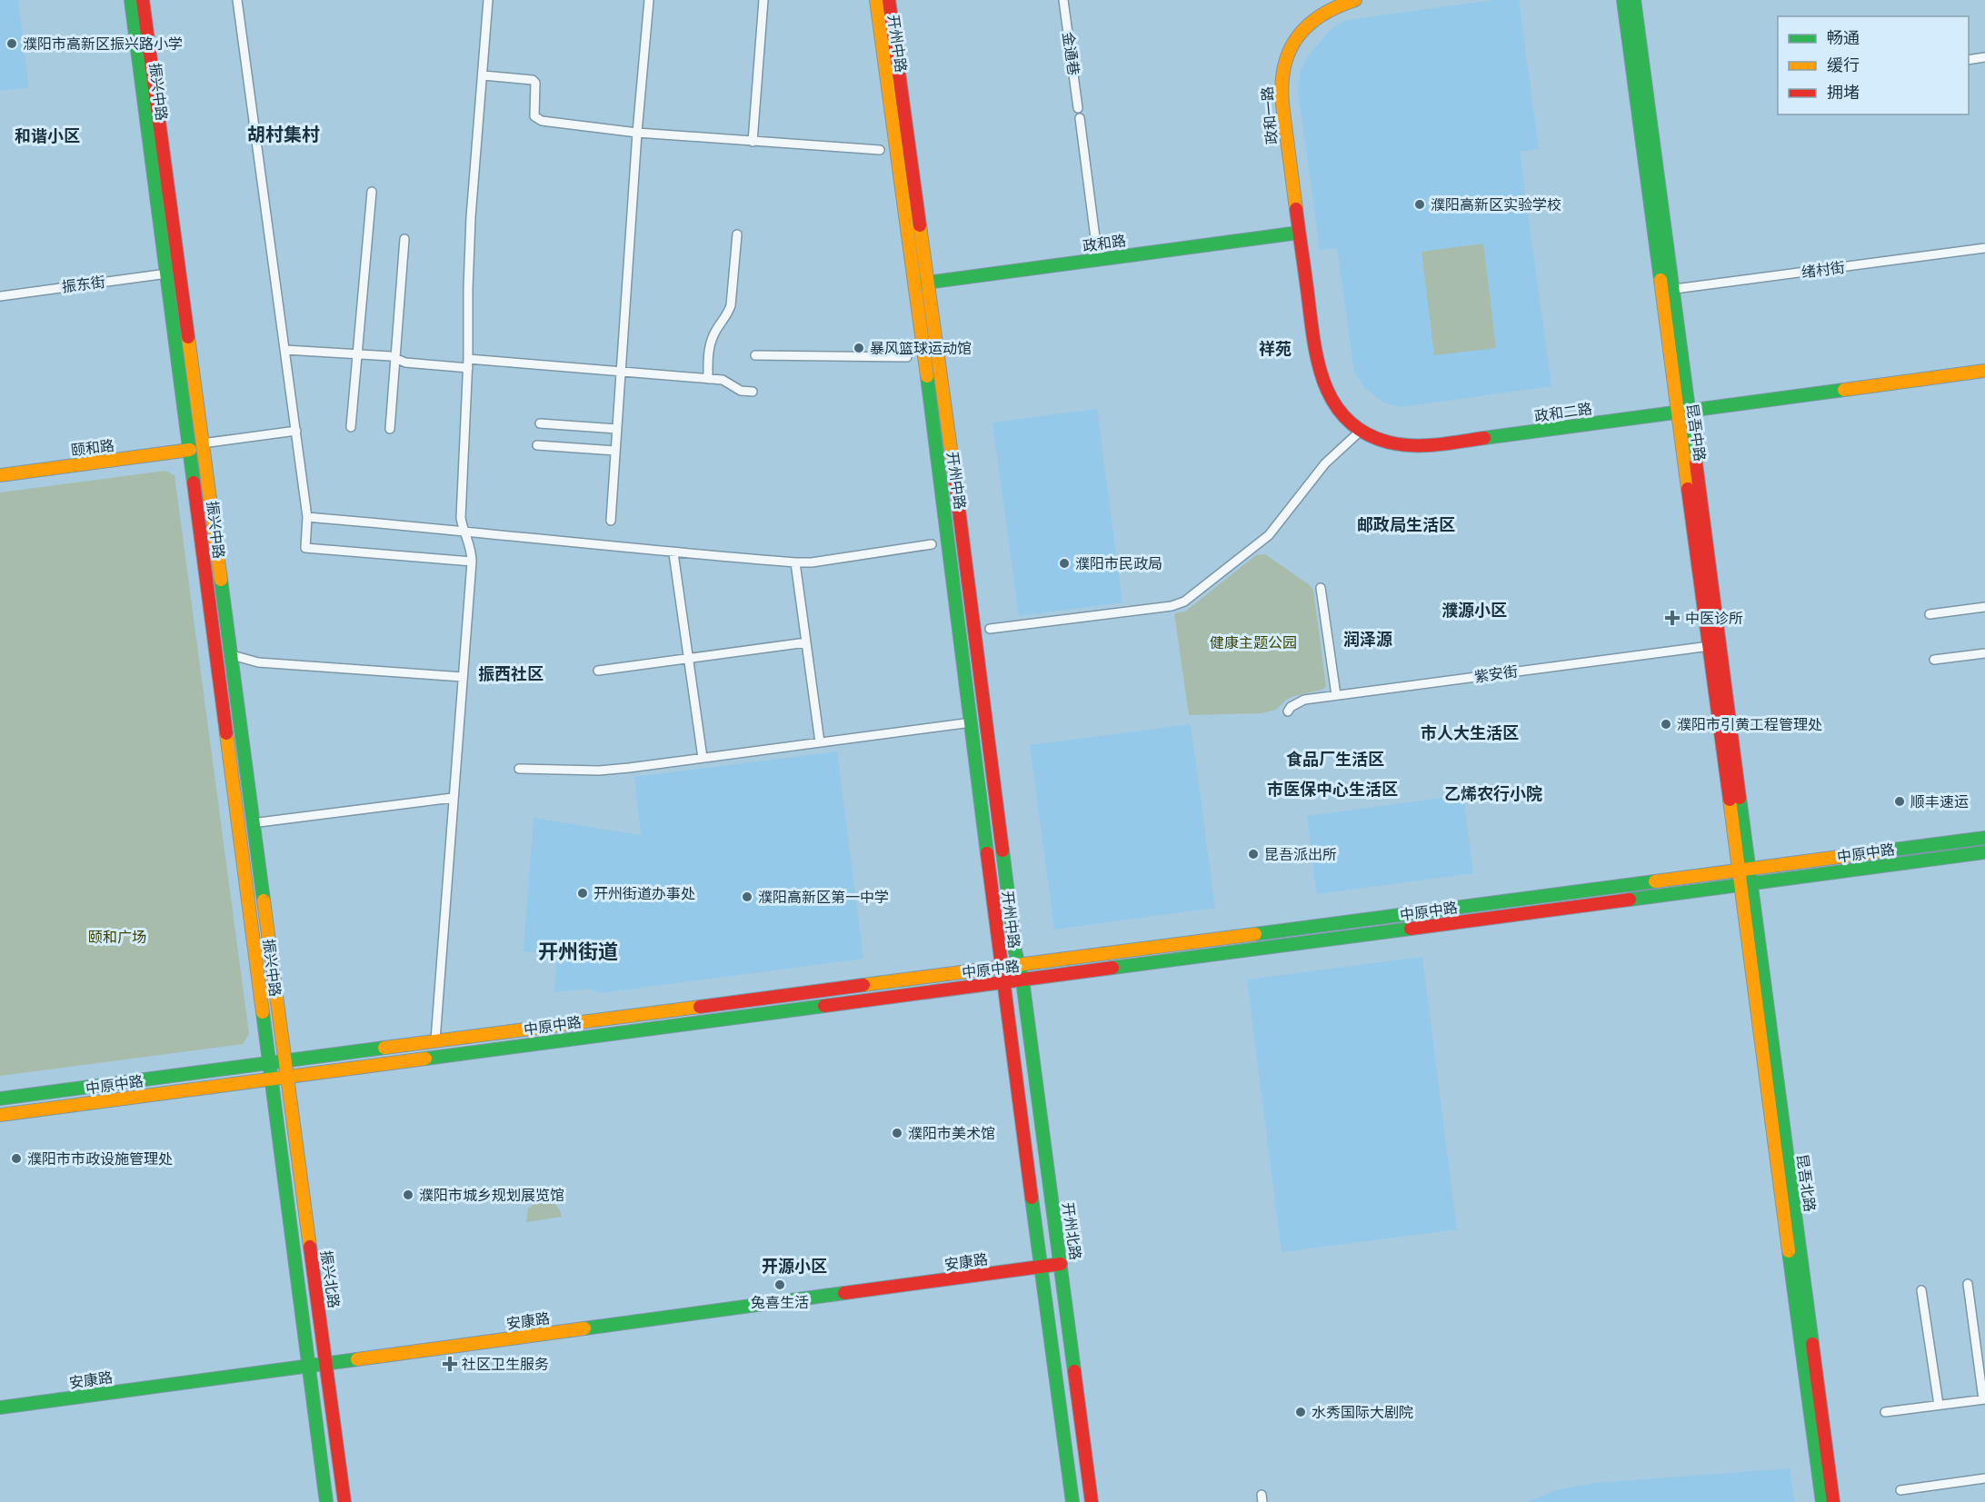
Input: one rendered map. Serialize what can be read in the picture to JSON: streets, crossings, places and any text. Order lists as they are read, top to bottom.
{
  "streets": {
    "street": [
      "开州中路",
      "金通巷",
      "振兴中路",
      "政和一路",
      "政和路",
      "绪村街",
      "振东街",
      "政和二路",
      "昆吾中路",
      "颐和路",
      "紫安街",
      "中原中路",
      "昆吾北路",
      "开州北路",
      "安康路",
      "振兴北路"
    ]
  },
  "crossings": [
    ["开州中路", "政和路"],
    ["开州中路", "中原中路"],
    ["开州中路", "开州北路"],
    ["振兴中路", "振东街"],
    ["振兴中路", "颐和路"],
    ["振兴中路", "中原中路"],
    ["振兴中路", "振兴北路"],
    ["政和一路", "政和路"],
    ["政和一路", "政和二路"],
    ["政和路", "政和二路"],
    ["绪村街", "昆吾中路"],
    ["政和二路", "昆吾中路"],
    ["昆吾中路", "紫安街"],
    ["昆吾中路", "中原中路"],
    ["昆吾中路", "昆吾北路"],
    ["中原中路", "昆吾北路"],
    ["中原中路", "开州北路"],
    ["中原中路", "振兴北路"],
    ["开州北路", "安康路"],
    ["安康路", "振兴北路"]
  ],
  "districts": [
    "胡村集村",
    "和谐小区",
    "祥苑",
    "邮政局生活区",
    "濮源小区",
    "润泽源",
    "振西社区",
    "市人大生活区",
    "食品厂生活区",
    "市医保中心生活区",
    "乙烯农行小院",
    "开州街道",
    "开源小区"
  ],
  "parks": ["健康主题公园", "颐和广场"],
  "places": {
    "other": [
      "濮阳市高新区振兴路小学",
      "濮阳高新区实验学校",
      "暴风篮球运动馆",
      "濮阳市民政局",
      "濮阳市引黄工程管理处",
      "顺丰速运",
      "昆吾派出所",
      "开州街道办事处",
      "濮阳高新区第一中学",
      "濮阳市美术馆",
      "濮阳市市政设施管理处",
      "濮阳市城乡规划展览馆",
      "兔喜生活",
      "水秀国际大剧院"
    ],
    "health": ["中医诊所", "社区卫生服务"]
  },
  "legend": ["畅通", "缓行", "拥堵"]
}
